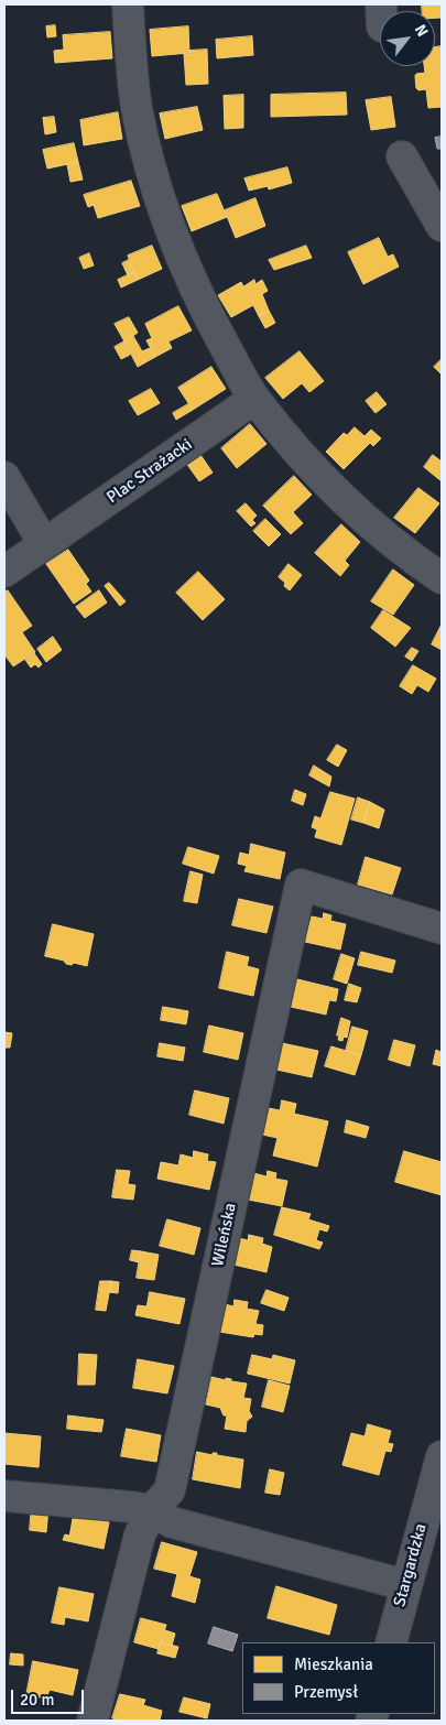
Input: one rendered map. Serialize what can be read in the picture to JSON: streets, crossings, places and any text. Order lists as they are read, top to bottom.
{
  "streets": {
    "street": ["Plac Strażacki", "Wileńska", "Stargardzka"]
  },
  "legend": ["Mieszkania", "Przemysł"],
  "scale_bar": "20 m",
  "north": "top right"
}
